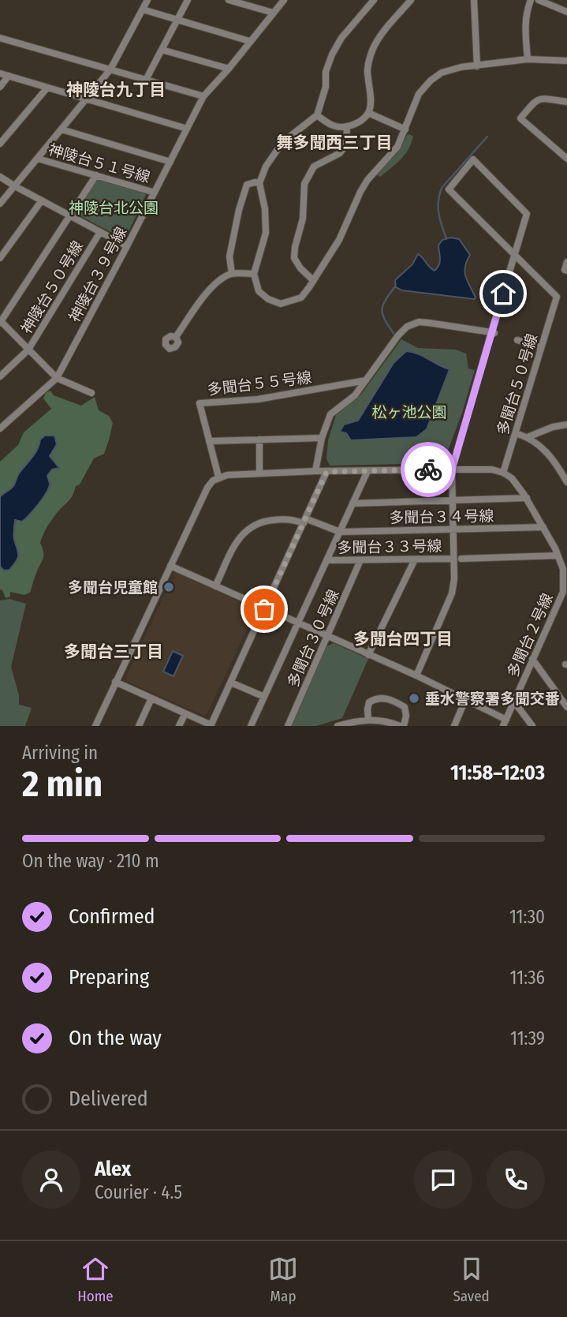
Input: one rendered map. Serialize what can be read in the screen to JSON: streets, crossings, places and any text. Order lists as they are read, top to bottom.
{
  "streets": {
    "street": [
      "神陵台５１号線",
      "神陵台３９号線",
      "神陵台５０号線",
      "多聞台５５号線",
      "多聞台５０号線",
      "多聞台３４号線",
      "多聞台３３号線",
      "多聞台２号線",
      "多聞台３０号線"
    ]
  },
  "crossings": [
    ["神陵台５１号線", "神陵台３９号線"],
    ["多聞台５０号線", "多聞台２号線"],
    ["多聞台３４号線", "多聞台２号線"],
    ["多聞台３３号線", "多聞台２号線"],
    ["多聞台３３号線", "多聞台３０号線"]
  ],
  "districts": [
    "神陵台九丁目",
    "舞多聞西三丁目",
    "多聞台四丁目",
    "多聞台三丁目"
  ],
  "parks": ["神陵台北公園", "松ヶ池公園"],
  "places": ["多聞台児童館", "垂水警察署多聞交番"],
  "page": {
    "heading": ["2 min", "Arriving in", "11:58–12:03"],
    "panel": ["Alex", "Courier · 4.5"],
    "bar": "On the way · 210 m",
    "list": [
      ["Confirmed", "11:30"],
      ["Preparing", "11:36"],
      ["On the way", "11:39"],
      "Delivered"
    ],
    "tabs": ["Home", "Map", "Saved"]
  }
}
